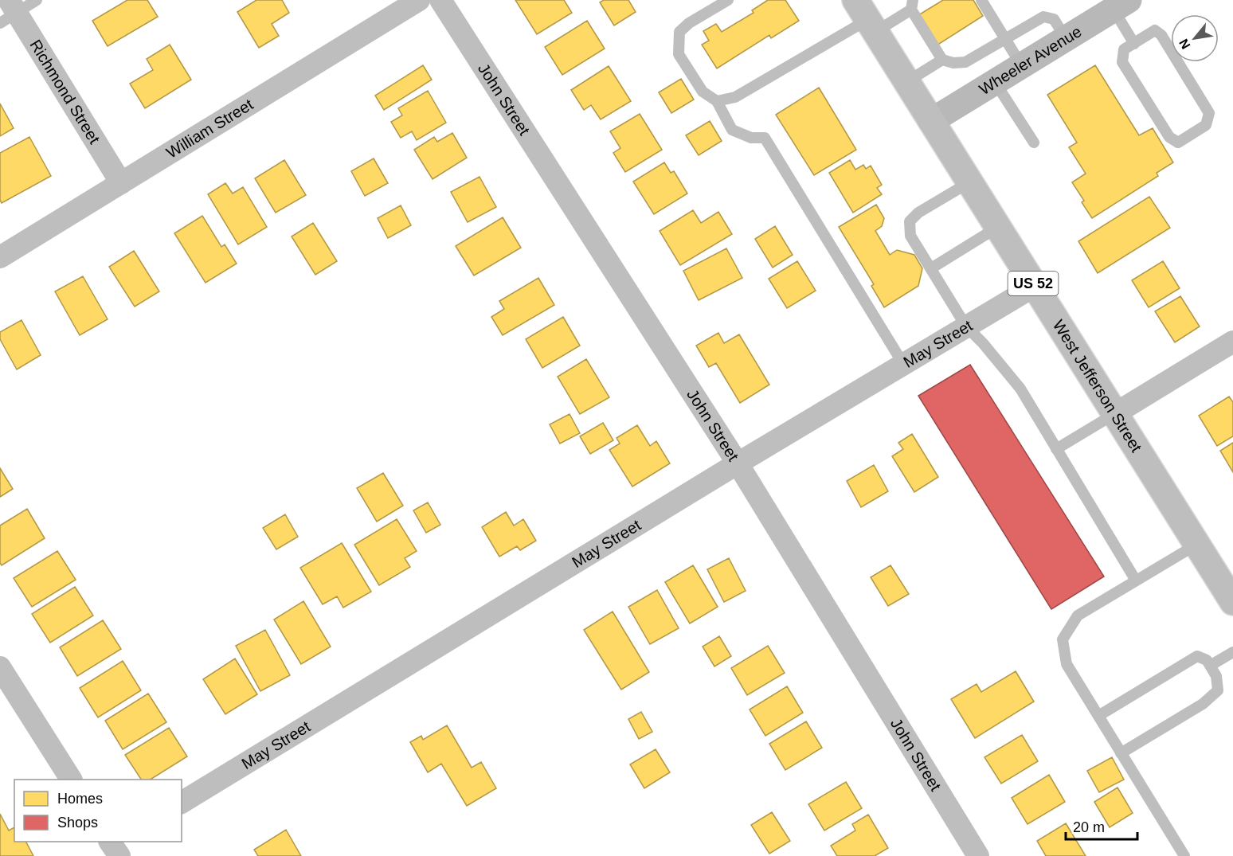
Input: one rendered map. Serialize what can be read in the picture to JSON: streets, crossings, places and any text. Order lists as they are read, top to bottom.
{
  "streets": {
    "main road": ["US 52", "West Jefferson Street"],
    "street": [
      "Wheeler Avenue",
      "Richmond Street",
      "John Street",
      "William Street",
      "May Street"
    ]
  },
  "crossings": [
    ["Wheeler Avenue", "West Jefferson Street"],
    ["Richmond Street", "William Street"],
    ["John Street", "May Street"],
    ["May Street", "West Jefferson Street"]
  ],
  "legend": ["Homes", "Shops"],
  "scale_bar": "20 m",
  "north": "bottom left"
}
